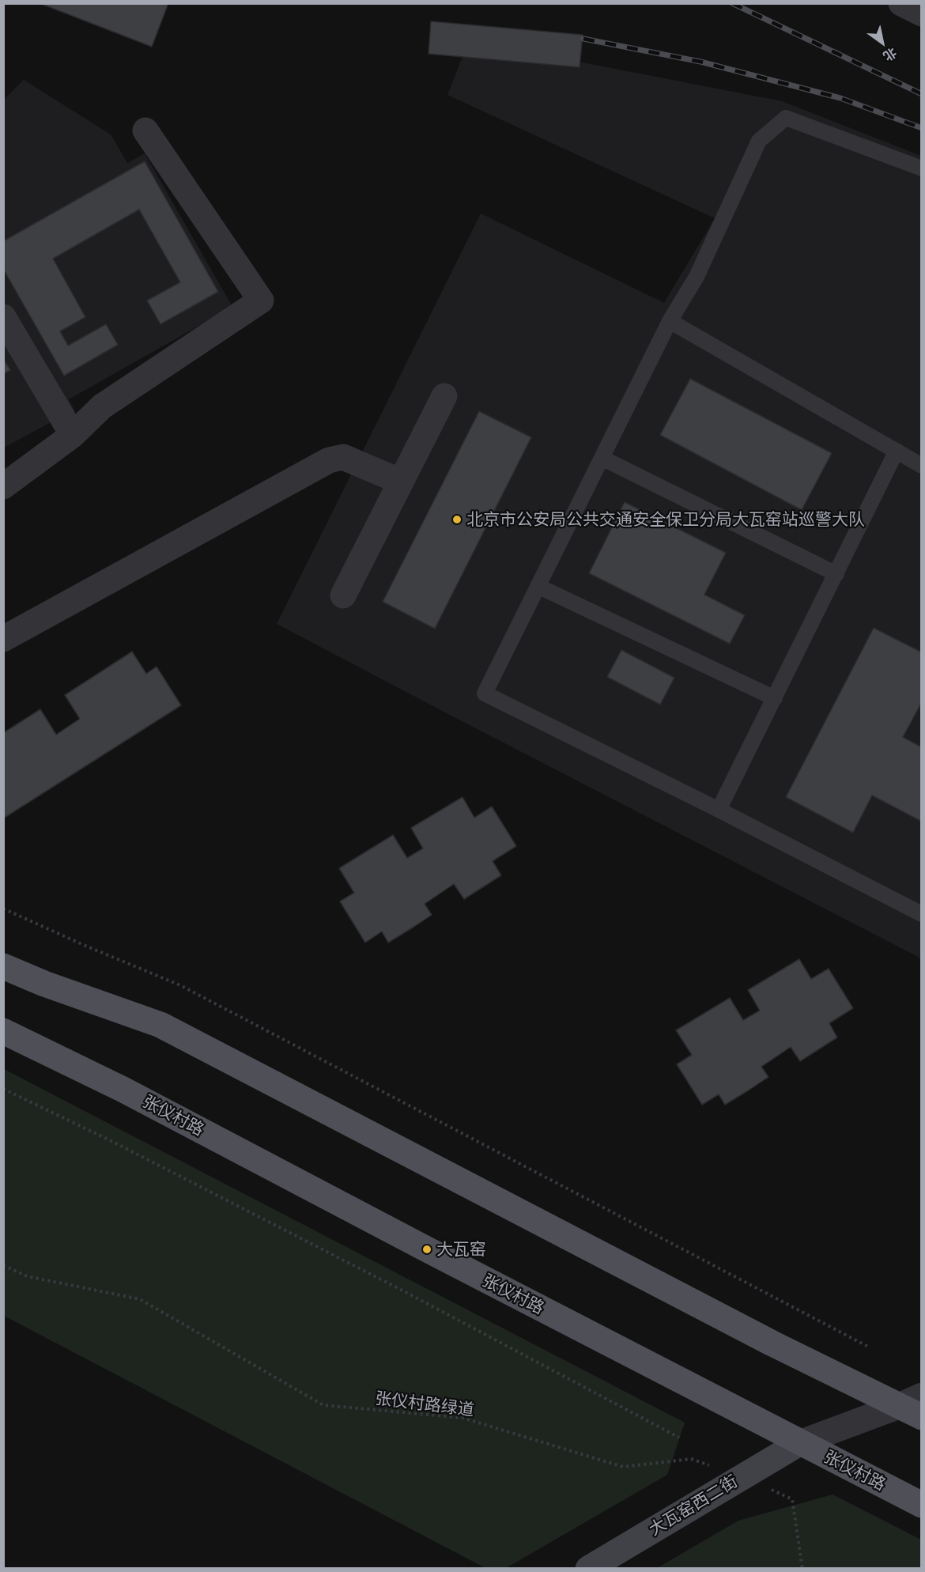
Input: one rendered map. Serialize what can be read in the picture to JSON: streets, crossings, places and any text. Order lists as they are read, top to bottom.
{
  "streets": {
    "main road": ["张仪村路"],
    "street": ["大瓦窑西二街"],
    "path": ["张仪村路绿道"]
  },
  "crossings": [
    ["张仪村路", "大瓦窑西二街"],
    ["张仪村路绿道", "大瓦窑西二街"]
  ],
  "places": ["北京市公安局公共交通安全保卫分局大瓦窑站巡警大队", "大瓦窑"],
  "north": "bottom right"
}
